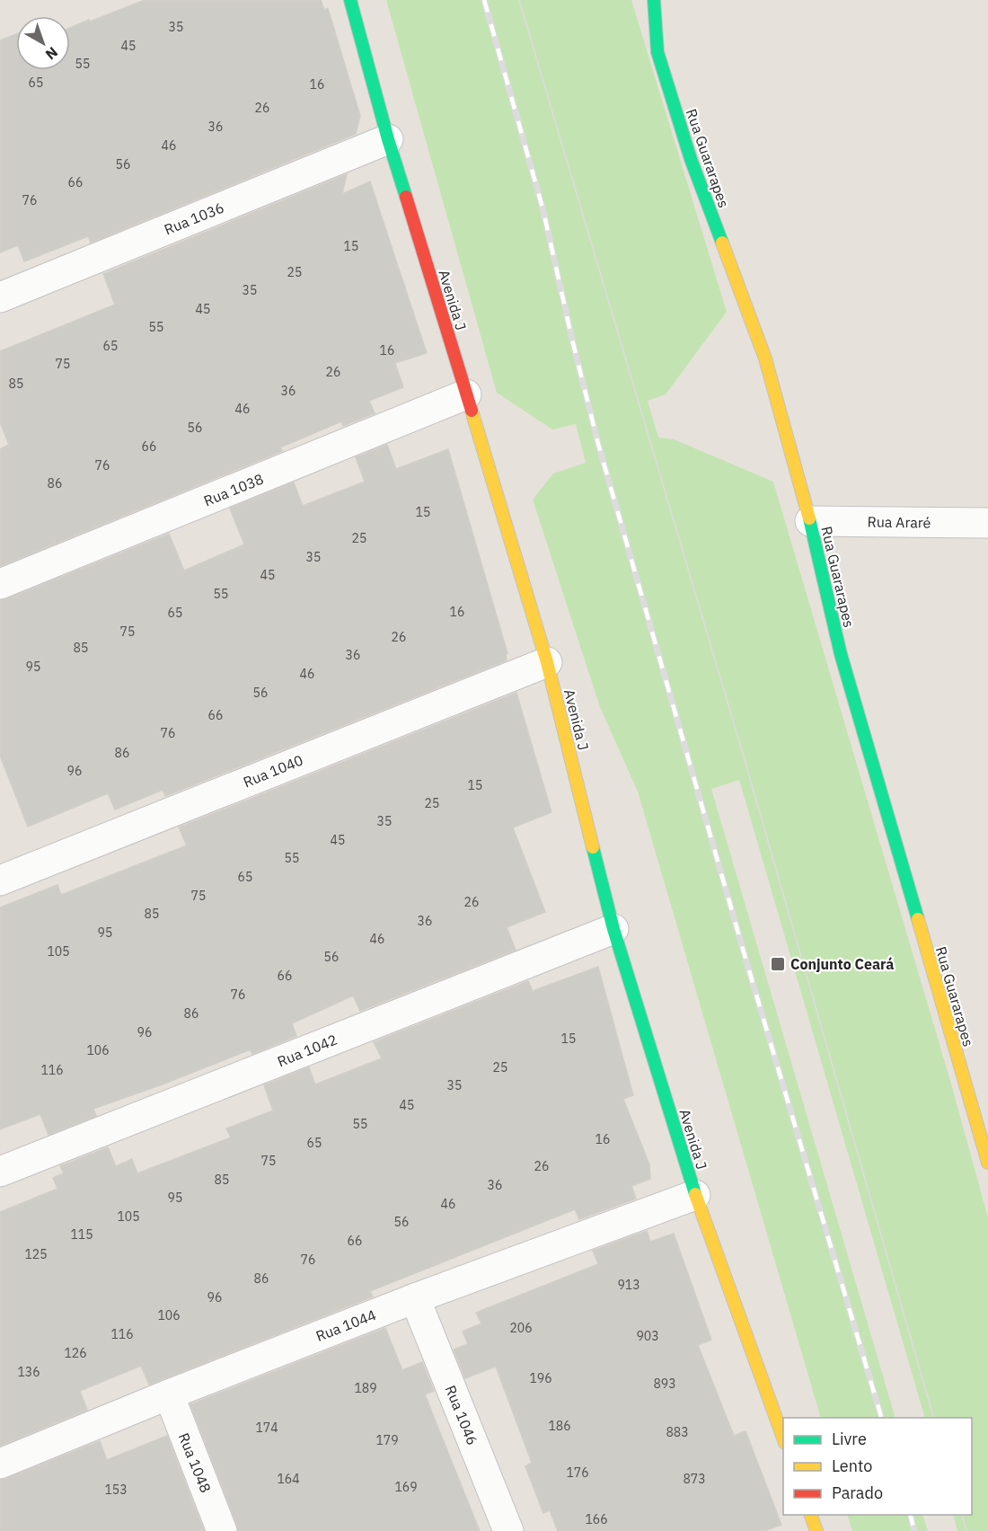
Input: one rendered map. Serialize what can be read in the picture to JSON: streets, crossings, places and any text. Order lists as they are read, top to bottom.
{
  "streets": {
    "street": [
      "Rua Guararapes",
      "Rua 1036",
      "Avenida J",
      "Rua 1038",
      "Rua Araré",
      "Rua 1040",
      "Rua 1042",
      "Rua 1044",
      "Rua 1046",
      "Rua 1048"
    ]
  },
  "crossings": [
    ["Rua Guararapes", "Rua Araré"],
    ["Rua 1036", "Avenida J"],
    ["Avenida J", "Rua 1038"],
    ["Avenida J", "Rua 1040"],
    ["Avenida J", "Rua 1042"],
    ["Avenida J", "Rua 1044"],
    ["Rua 1044", "Rua 1046"],
    ["Rua 1044", "Rua 1048"]
  ],
  "places": {
    "transit": ["Conjunto Ceará"]
  },
  "house_numbers": [
    "35",
    "45",
    "55",
    "65",
    "16",
    "26",
    "36",
    "46",
    "56",
    "66",
    "76",
    "15",
    "25",
    "35",
    "45",
    "55",
    "65",
    "16",
    "75",
    "26",
    "85",
    "36",
    "46",
    "56",
    "66",
    "76",
    "86",
    "15",
    "25",
    "35",
    "45",
    "55",
    "16",
    "65",
    "75",
    "26",
    "85",
    "36",
    "95",
    "46",
    "56",
    "66",
    "76",
    "86",
    "96",
    "15",
    "25",
    "35",
    "45",
    "55",
    "65",
    "75",
    "26",
    "85",
    "36",
    "95",
    "46",
    "105",
    "56",
    "66",
    "76",
    "86",
    "96",
    "15",
    "106",
    "25",
    "116",
    "35",
    "45",
    "55",
    "16",
    "65",
    "75",
    "26",
    "85",
    "36",
    "95",
    "46",
    "105",
    "56",
    "115",
    "66",
    "125",
    "76",
    "86",
    "913",
    "96",
    "106",
    "206",
    "116",
    "903",
    "126",
    "136",
    "196",
    "893",
    "189",
    "186",
    "174",
    "883",
    "179",
    "176",
    "164",
    "873",
    "169",
    "153",
    "166"
  ],
  "legend": ["Livre", "Lento", "Parado"],
  "north": "bottom right"
}
